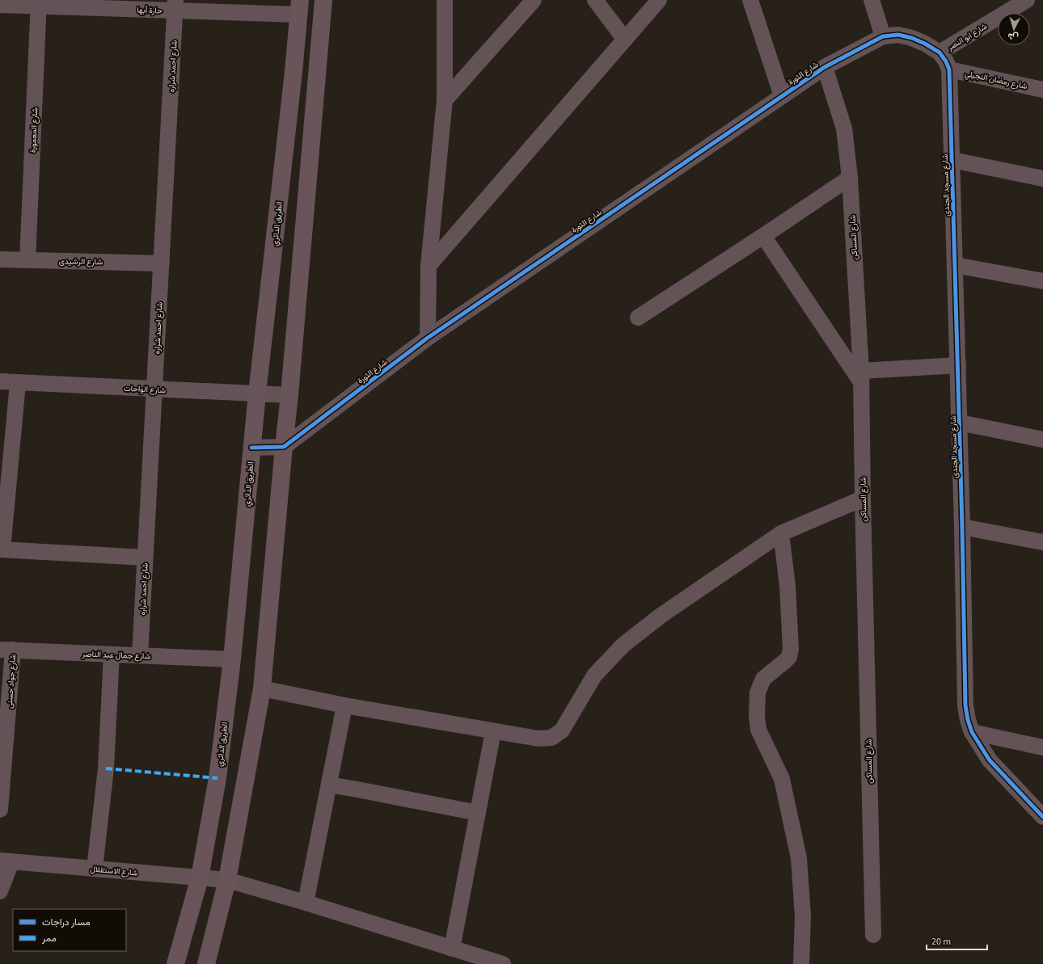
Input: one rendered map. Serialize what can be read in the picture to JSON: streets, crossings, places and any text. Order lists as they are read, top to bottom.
{
  "streets": {
    "street": [
      "حارة أبها",
      "شارع ابو النصر",
      "شارع احمد شراره",
      "شارع الثورة",
      "شارع رمضان النجيلي",
      "شارع المعمورة",
      "شارع مسجد الجندى",
      "الطريق الدائري",
      "شارع المساكن",
      "شارع الرشيدى",
      "شارع الواحات",
      "شارع جمال عبد الناصر",
      "شارع جواد حسنى",
      "شارع الاستقلال"
    ]
  },
  "crossings": [
    ["حارة أبها", "شارع احمد شراره"],
    ["حارة أبها", "شارع المعمورة"],
    ["حارة أبها", "الطريق الدائري"],
    ["شارع ابو النصر", "شارع الثورة"],
    ["شارع ابو النصر", "شارع مسجد الجندى"],
    ["شارع احمد شراره", "شارع الرشيدى"],
    ["شارع احمد شراره", "شارع الواحات"],
    ["شارع احمد شراره", "شارع جمال عبد الناصر"],
    ["شارع الثورة", "شارع مسجد الجندى"],
    ["شارع الثورة", "شارع المساكن"],
    ["شارع رمضان النجيلي", "شارع مسجد الجندى"],
    ["شارع المعمورة", "شارع الرشيدى"],
    ["الطريق الدائري", "شارع الواحات"],
    ["الطريق الدائري", "شارع جمال عبد الناصر"],
    ["الطريق الدائري", "شارع الاستقلال"],
    ["شارع جمال عبد الناصر", "شارع جواد حسنى"]
  ],
  "legend": ["مسار دراجات", "ممر"],
  "scale_bar": "20 m",
  "north": "bottom"
}
